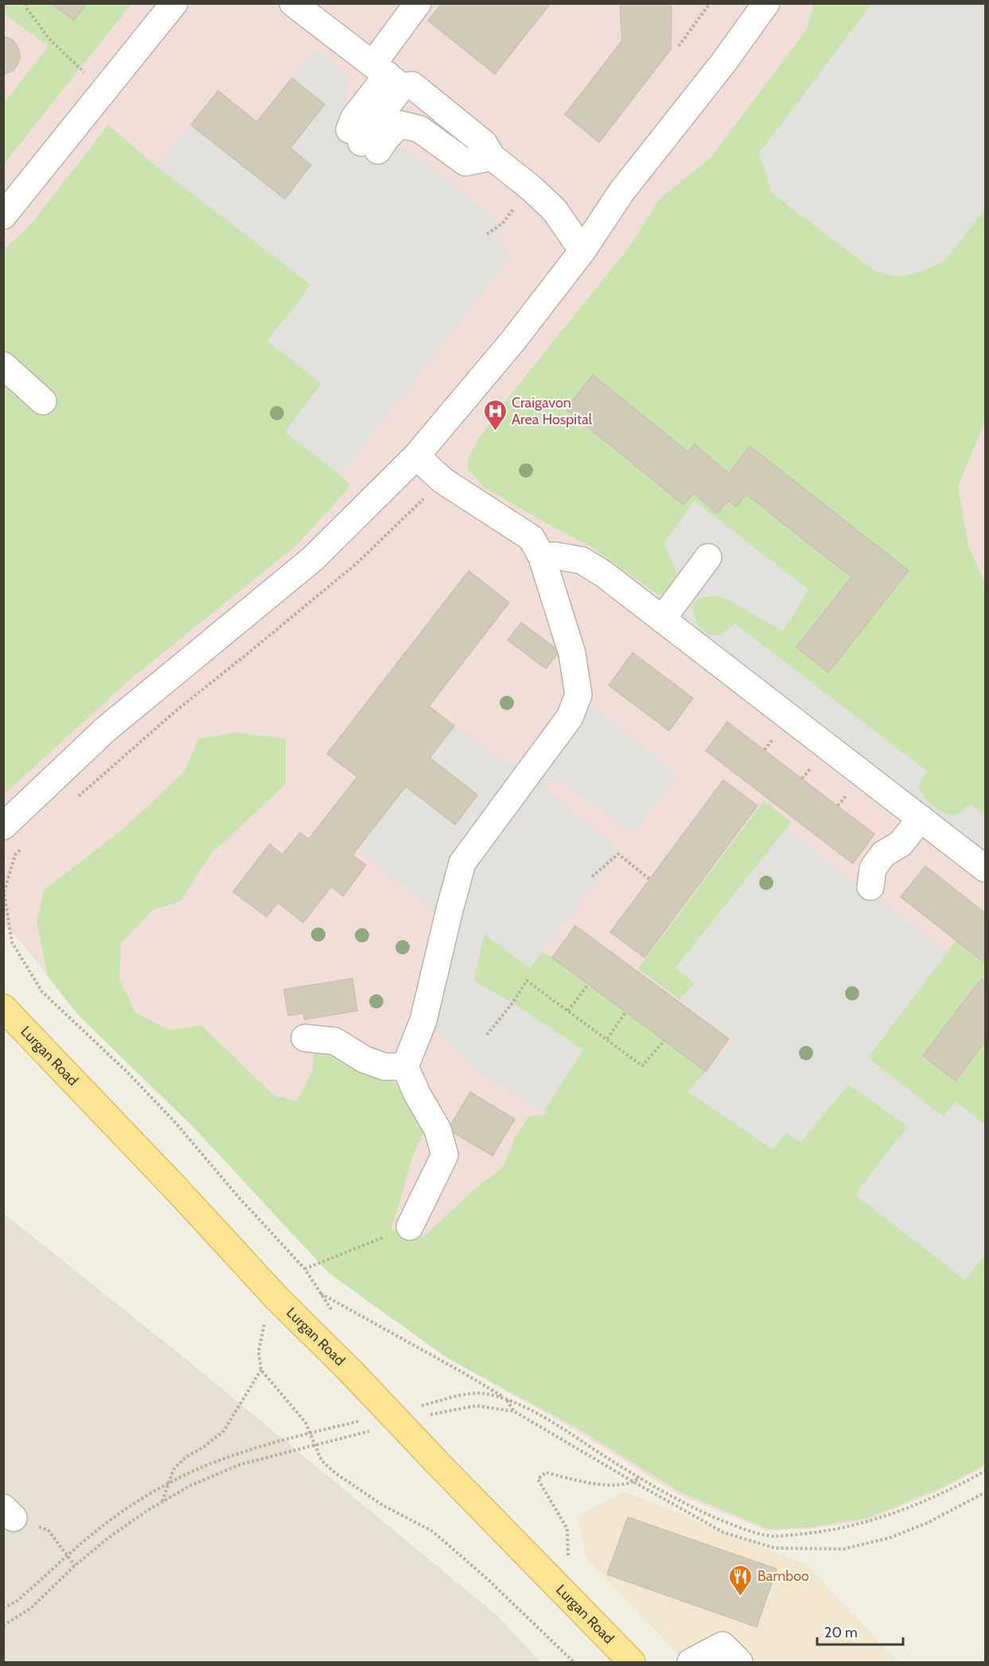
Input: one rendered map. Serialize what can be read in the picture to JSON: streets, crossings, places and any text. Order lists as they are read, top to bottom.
{
  "streets": {
    "main road": ["Lurgan Road"]
  },
  "places": {
    "hospital": ["Craigavon Area Hospital"],
    "restaurant": ["Bamboo"]
  },
  "scale_bar": "20 m"
}
